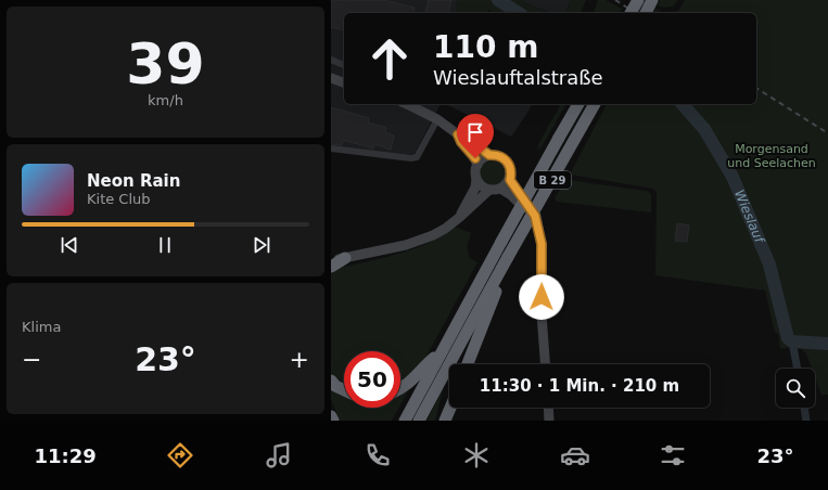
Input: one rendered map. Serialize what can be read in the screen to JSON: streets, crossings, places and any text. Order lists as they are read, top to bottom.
{
  "streets": {
    "highway": ["B 29"]
  },
  "water": ["Wieslauf"],
  "parks": ["Morgensand und Seelachen"],
  "page": {
    "tile": [
      ["39", "km/h"],
      "Klima"
    ],
    "turn": ["110 m", "Wieslauftalstraße"],
    "song": ["Neon Rain", "Kite Club"],
    "heat": ["−", "23°", "+"],
    "limit": "50",
    "trip": "11:30 · 1 Min. · 210 m",
    "tabs": ["11:29", "23°"]
  }
}
